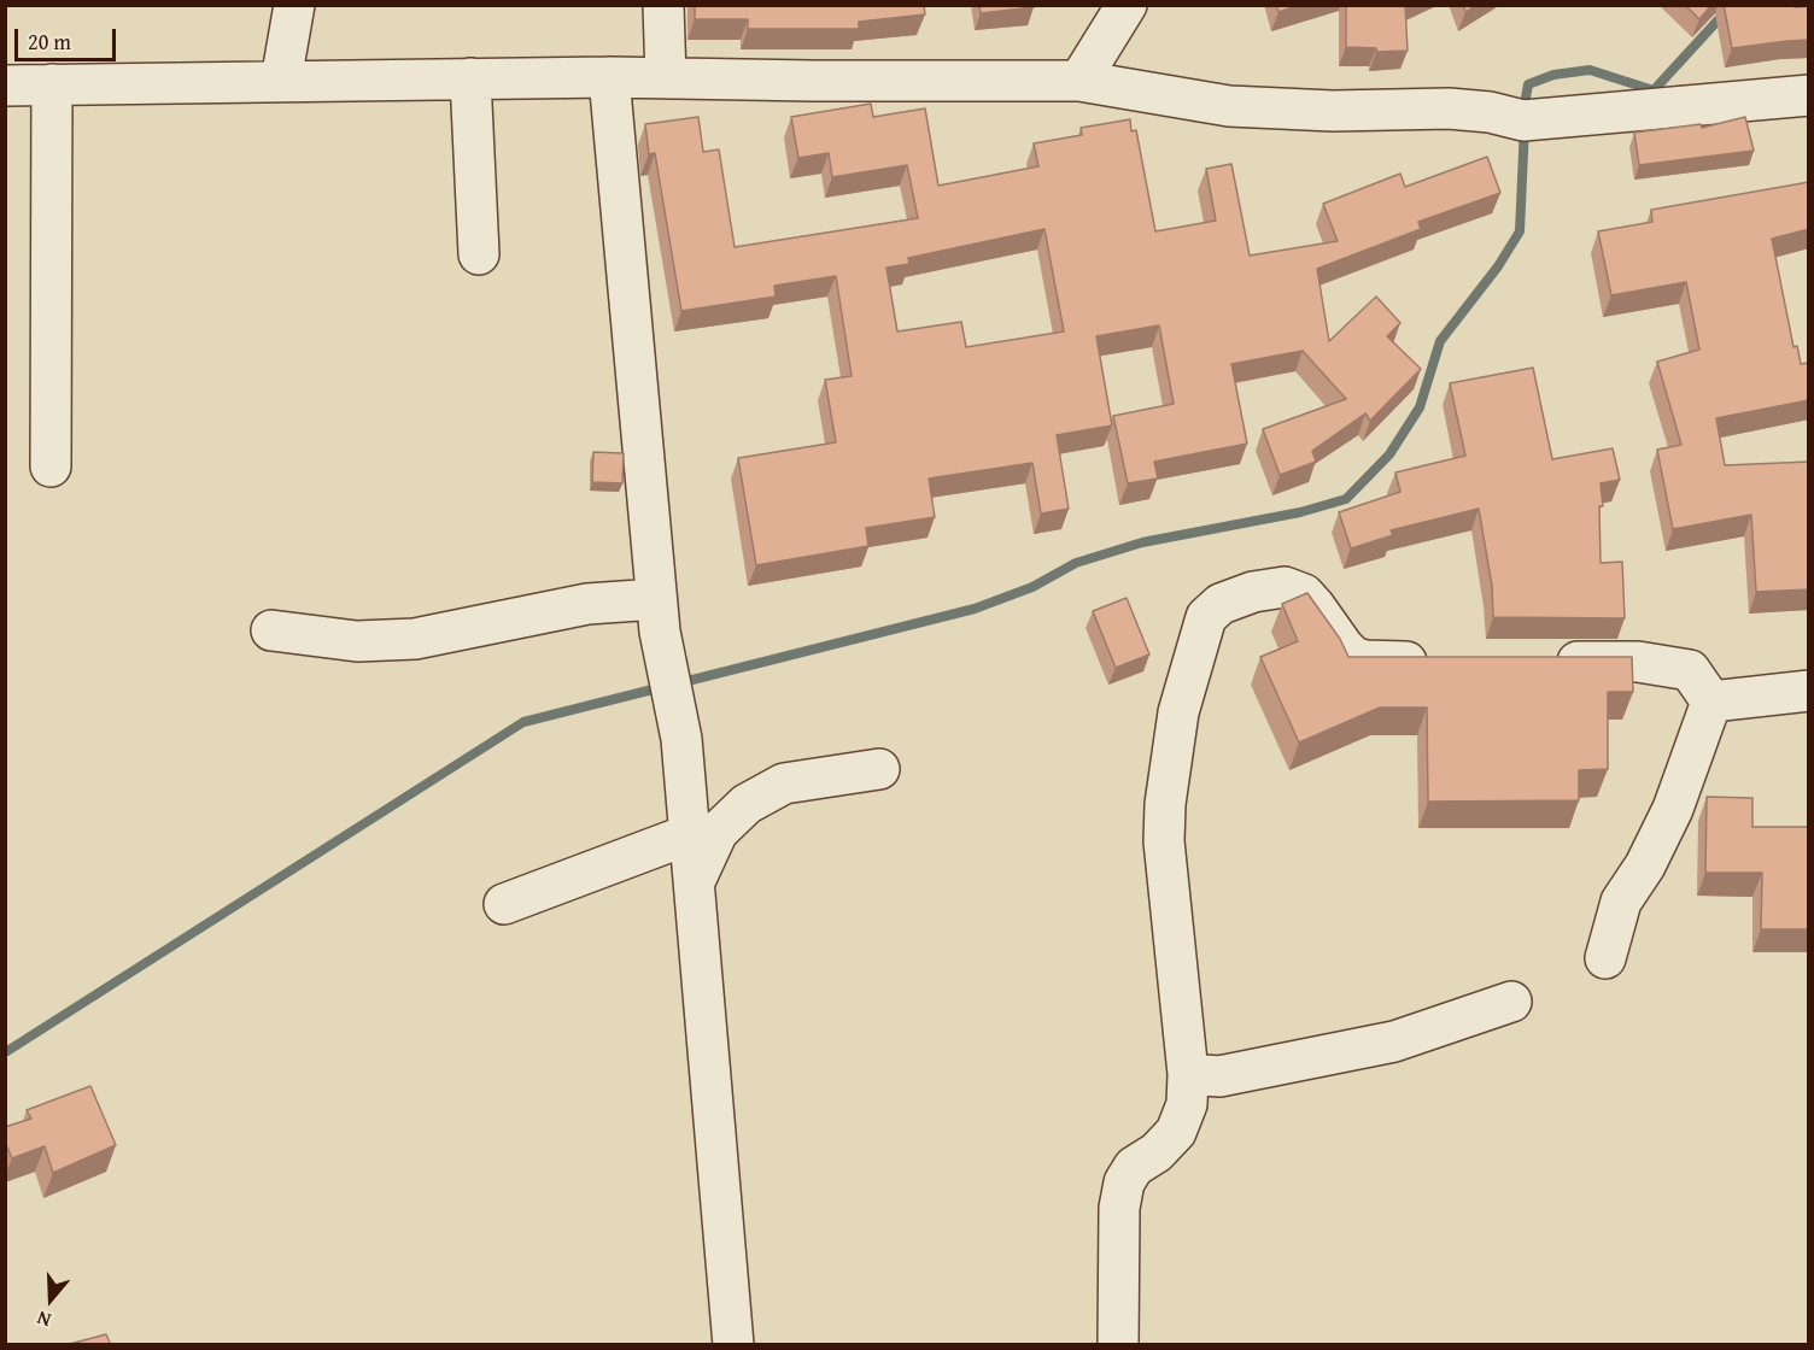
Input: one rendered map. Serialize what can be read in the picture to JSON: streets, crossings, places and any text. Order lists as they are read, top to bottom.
{
  "scale_bar": "20 m",
  "north": "bottom"
}
